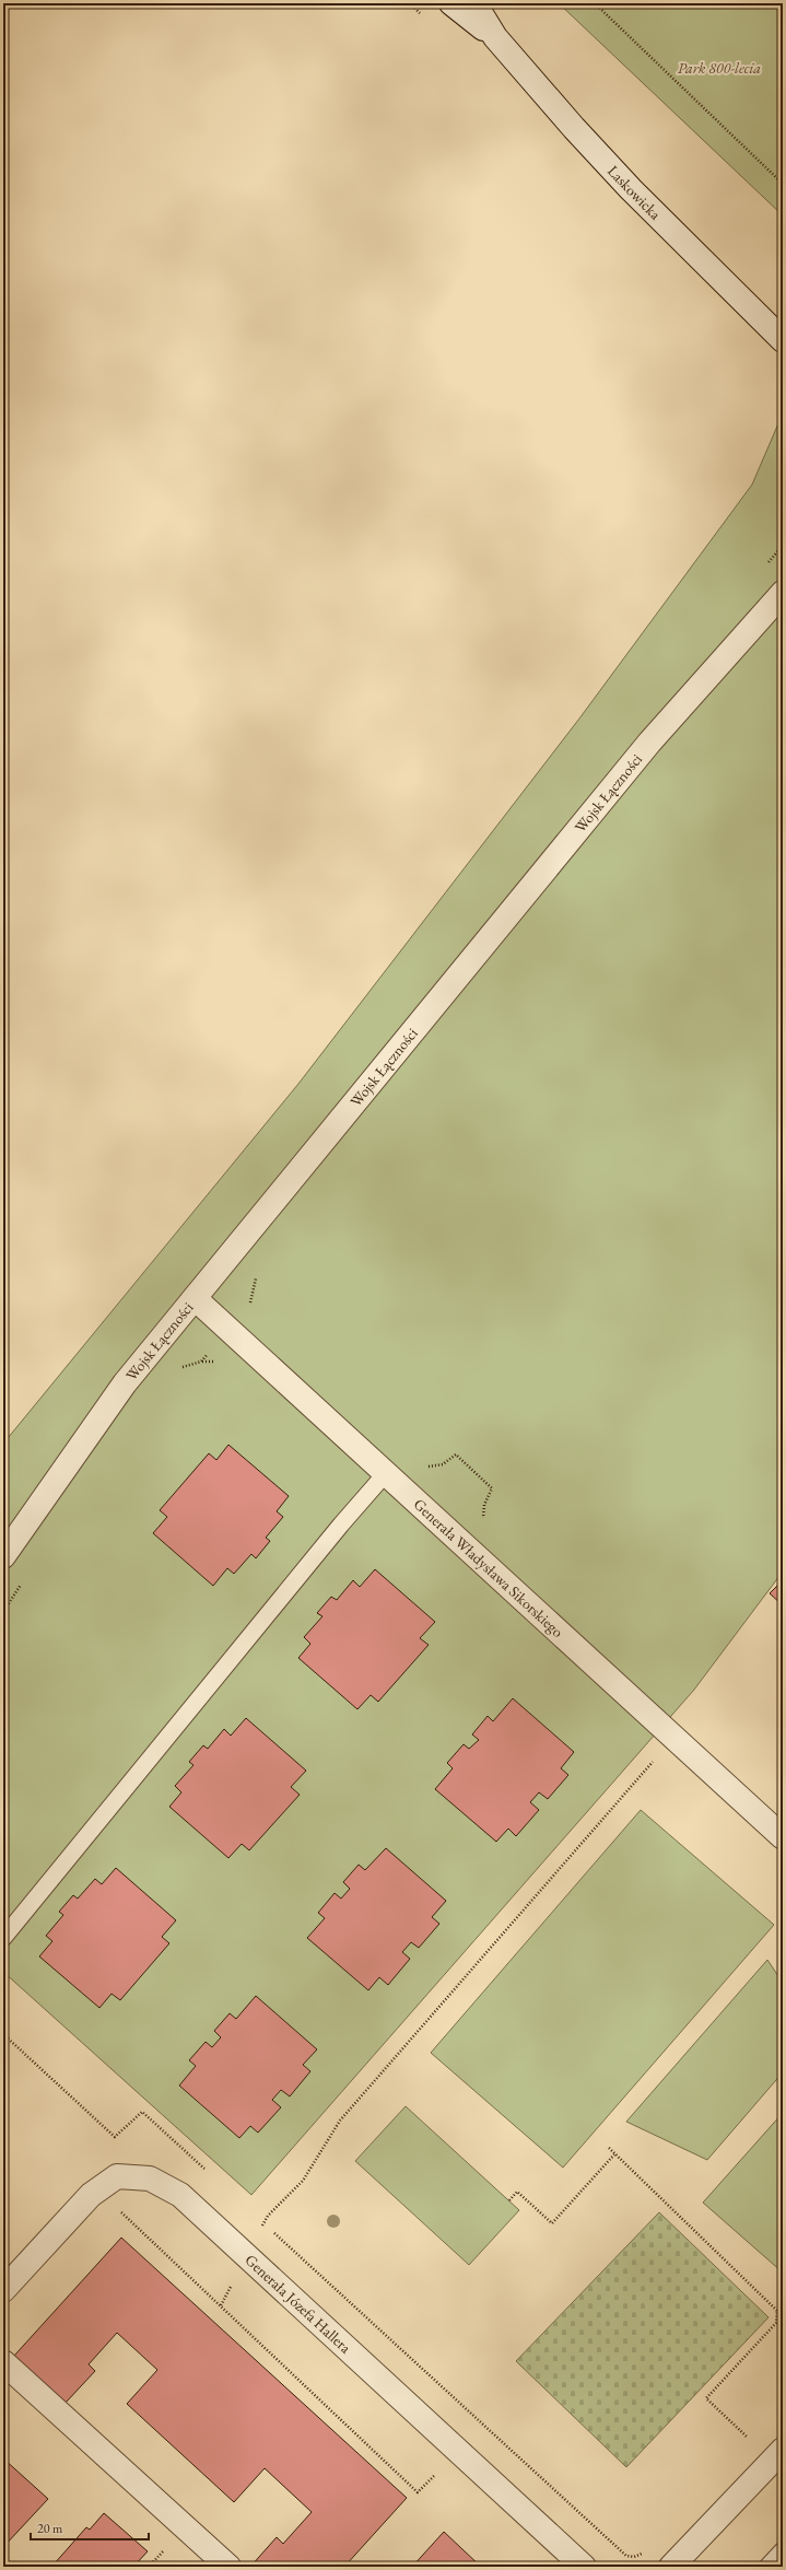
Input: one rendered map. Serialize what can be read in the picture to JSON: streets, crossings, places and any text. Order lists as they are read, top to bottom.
{
  "streets": {
    "street": [
      "Laskowicka",
      "Wojsk Łączności",
      "Generała Władysława Sikorskiego",
      "Generała Józefa Hallera"
    ]
  },
  "crossings": [
    ["Wojsk Łączności", "Generała Władysława Sikorskiego"]
  ],
  "parks": ["Park 800-lecia"],
  "scale_bar": "20 m"
}
